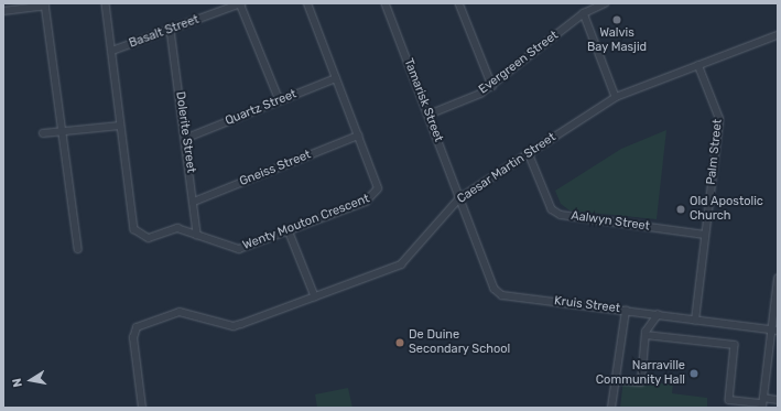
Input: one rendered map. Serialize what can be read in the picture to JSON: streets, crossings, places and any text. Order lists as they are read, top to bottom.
{
  "streets": {
    "street": [
      "Basalt Street",
      "Evergreen Street",
      "Tamarisk Street",
      "Quartz Street",
      "Dolerite Street",
      "Palm Street",
      "Gneiss Street",
      "Caesar Martin Street",
      "Aalwyn Street",
      "Wenty Mouton Crescent",
      "Kruis Street"
    ]
  },
  "crossings": [
    ["Basalt Street", "Dolerite Street"],
    ["Basalt Street", "Wenty Mouton Crescent"],
    ["Evergreen Street", "Tamarisk Street"],
    ["Tamarisk Street", "Caesar Martin Street"],
    ["Tamarisk Street", "Kruis Street"],
    ["Quartz Street", "Dolerite Street"],
    ["Quartz Street", "Wenty Mouton Crescent"],
    ["Dolerite Street", "Gneiss Street"],
    ["Dolerite Street", "Wenty Mouton Crescent"],
    ["Palm Street", "Caesar Martin Street"],
    ["Palm Street", "Aalwyn Street"],
    ["Palm Street", "Kruis Street"],
    ["Gneiss Street", "Wenty Mouton Crescent"],
    ["Caesar Martin Street", "Aalwyn Street"],
    ["Caesar Martin Street", "Kruis Street"]
  ],
  "places": [
    "Walvis Bay Masjid",
    "Old Apostolic Church",
    "De Duine Secondary School",
    "Narraville Community Hall"
  ],
  "north": "left"
}
